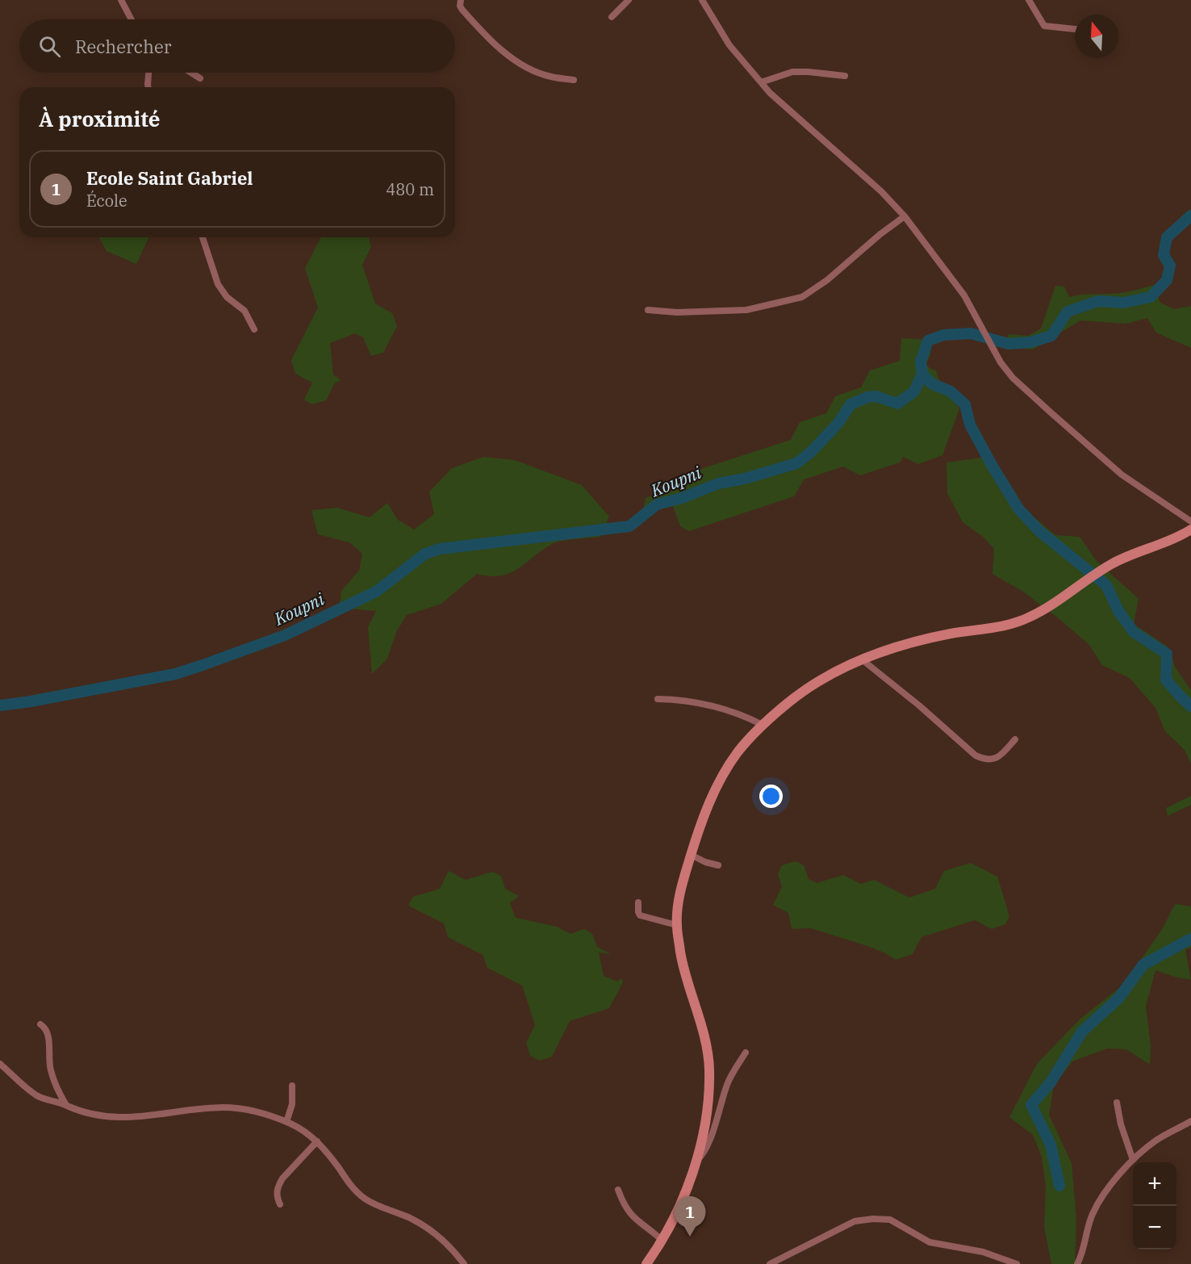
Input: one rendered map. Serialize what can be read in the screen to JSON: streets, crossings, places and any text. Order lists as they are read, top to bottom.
{
  "water": ["Koupni"],
  "north": "top",
  "page": {
    "search": "Rechercher",
    "heading": "À proximité",
    "list": [
      {
        "mark": "1",
        "name": "Ecole Saint Gabriel",
        "note": "École",
        "value": "480 m"
      }
    ],
    "map_buttons": ["+", "−"],
    "pins": "1"
  }
}
